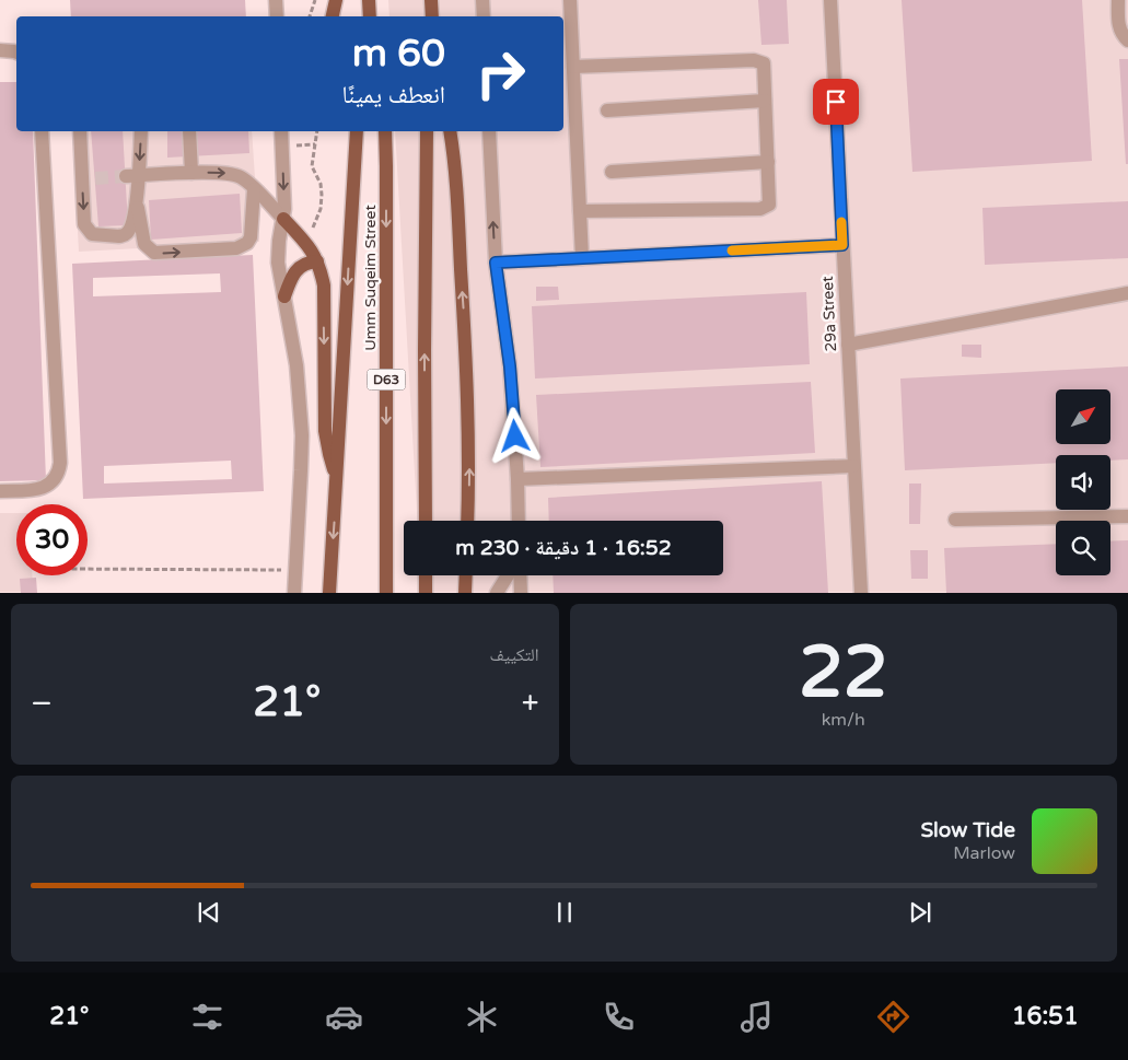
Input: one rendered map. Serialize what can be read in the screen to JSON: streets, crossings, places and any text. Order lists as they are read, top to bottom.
{
  "streets": {
    "main road": ["Umm Suqeim Street", "D63"],
    "street": ["29a Street"]
  },
  "north": "top right",
  "page": {
    "turn": ["60 m", "انعطف يمينًا"],
    "limit": "30",
    "trip": "16:52 · 1 دقيقة · 230 m",
    "tile": [
      ["22", "km/h"],
      "التكييف"
    ],
    "heat": ["−", "21°", "+"],
    "song": ["Slow Tide", "Marlow"],
    "tabs": ["16:51", "21°"]
  }
}
